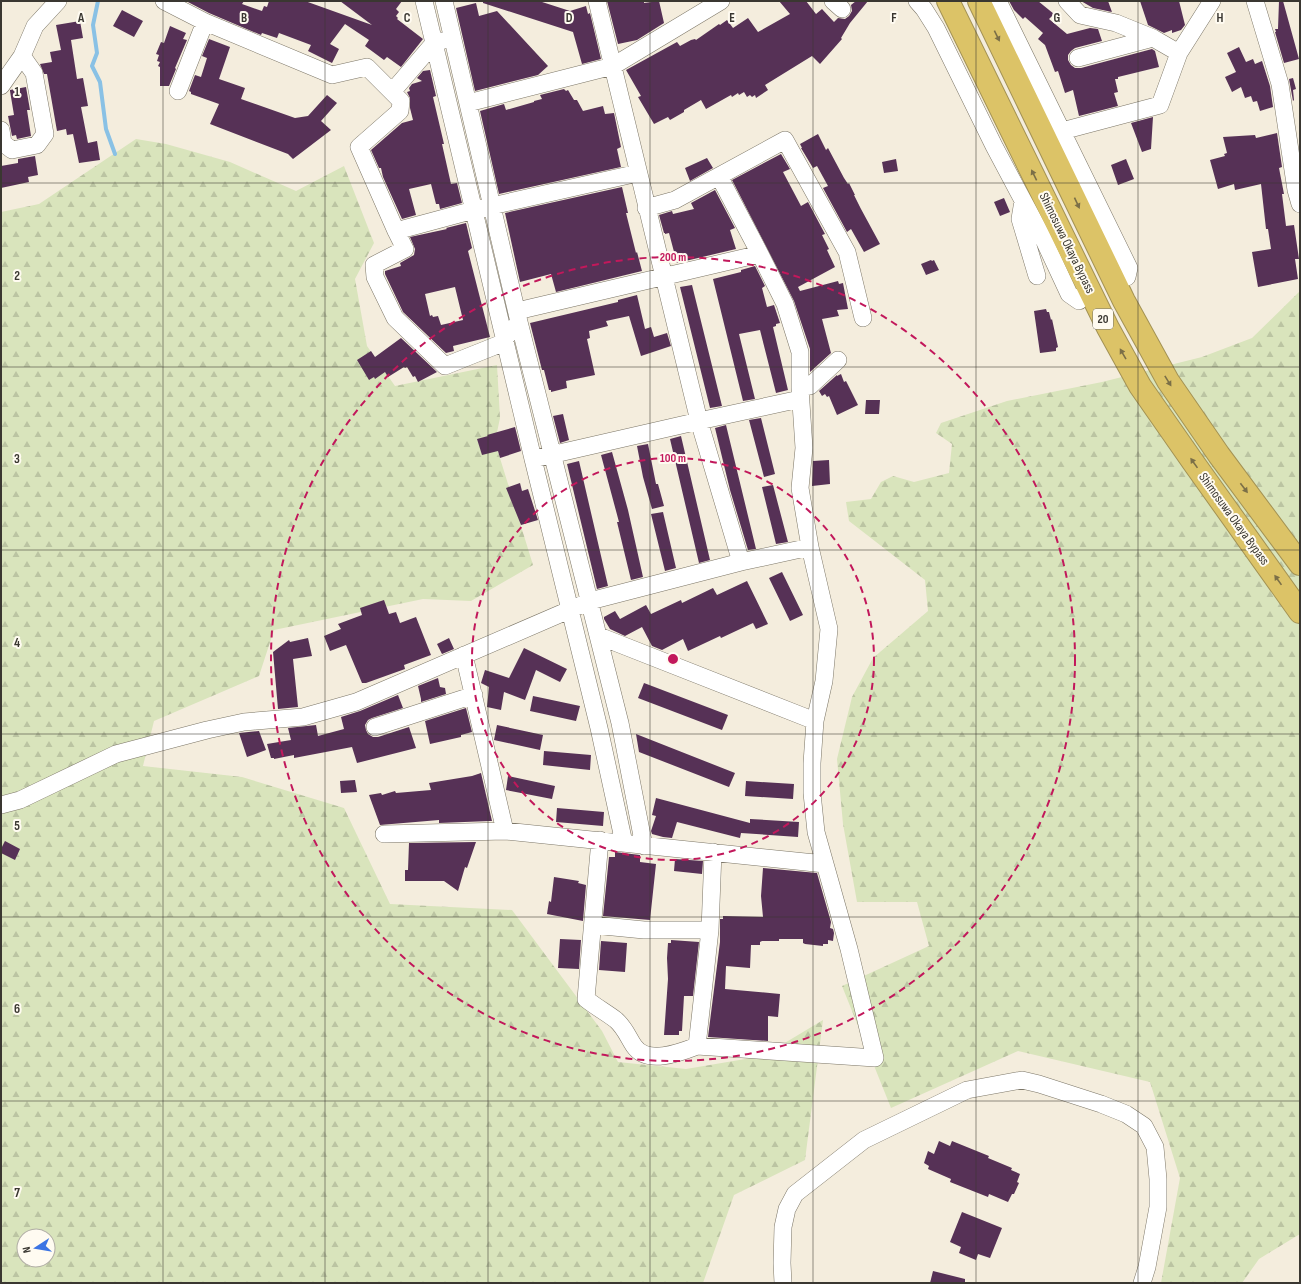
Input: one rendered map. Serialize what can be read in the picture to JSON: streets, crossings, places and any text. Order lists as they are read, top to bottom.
{
  "streets": {
    "highway": ["Shimosuwa Okaya Bypass", "20"]
  },
  "north": "left",
  "grid": {
    "columns": [
      "A",
      "B",
      "C",
      "D",
      "E",
      "F",
      "G",
      "H"
    ],
    "rows": [
      "1",
      "2",
      "3",
      "4",
      "5",
      "6",
      "7"
    ]
  },
  "rings": ["200 m", "100 m"]
}
